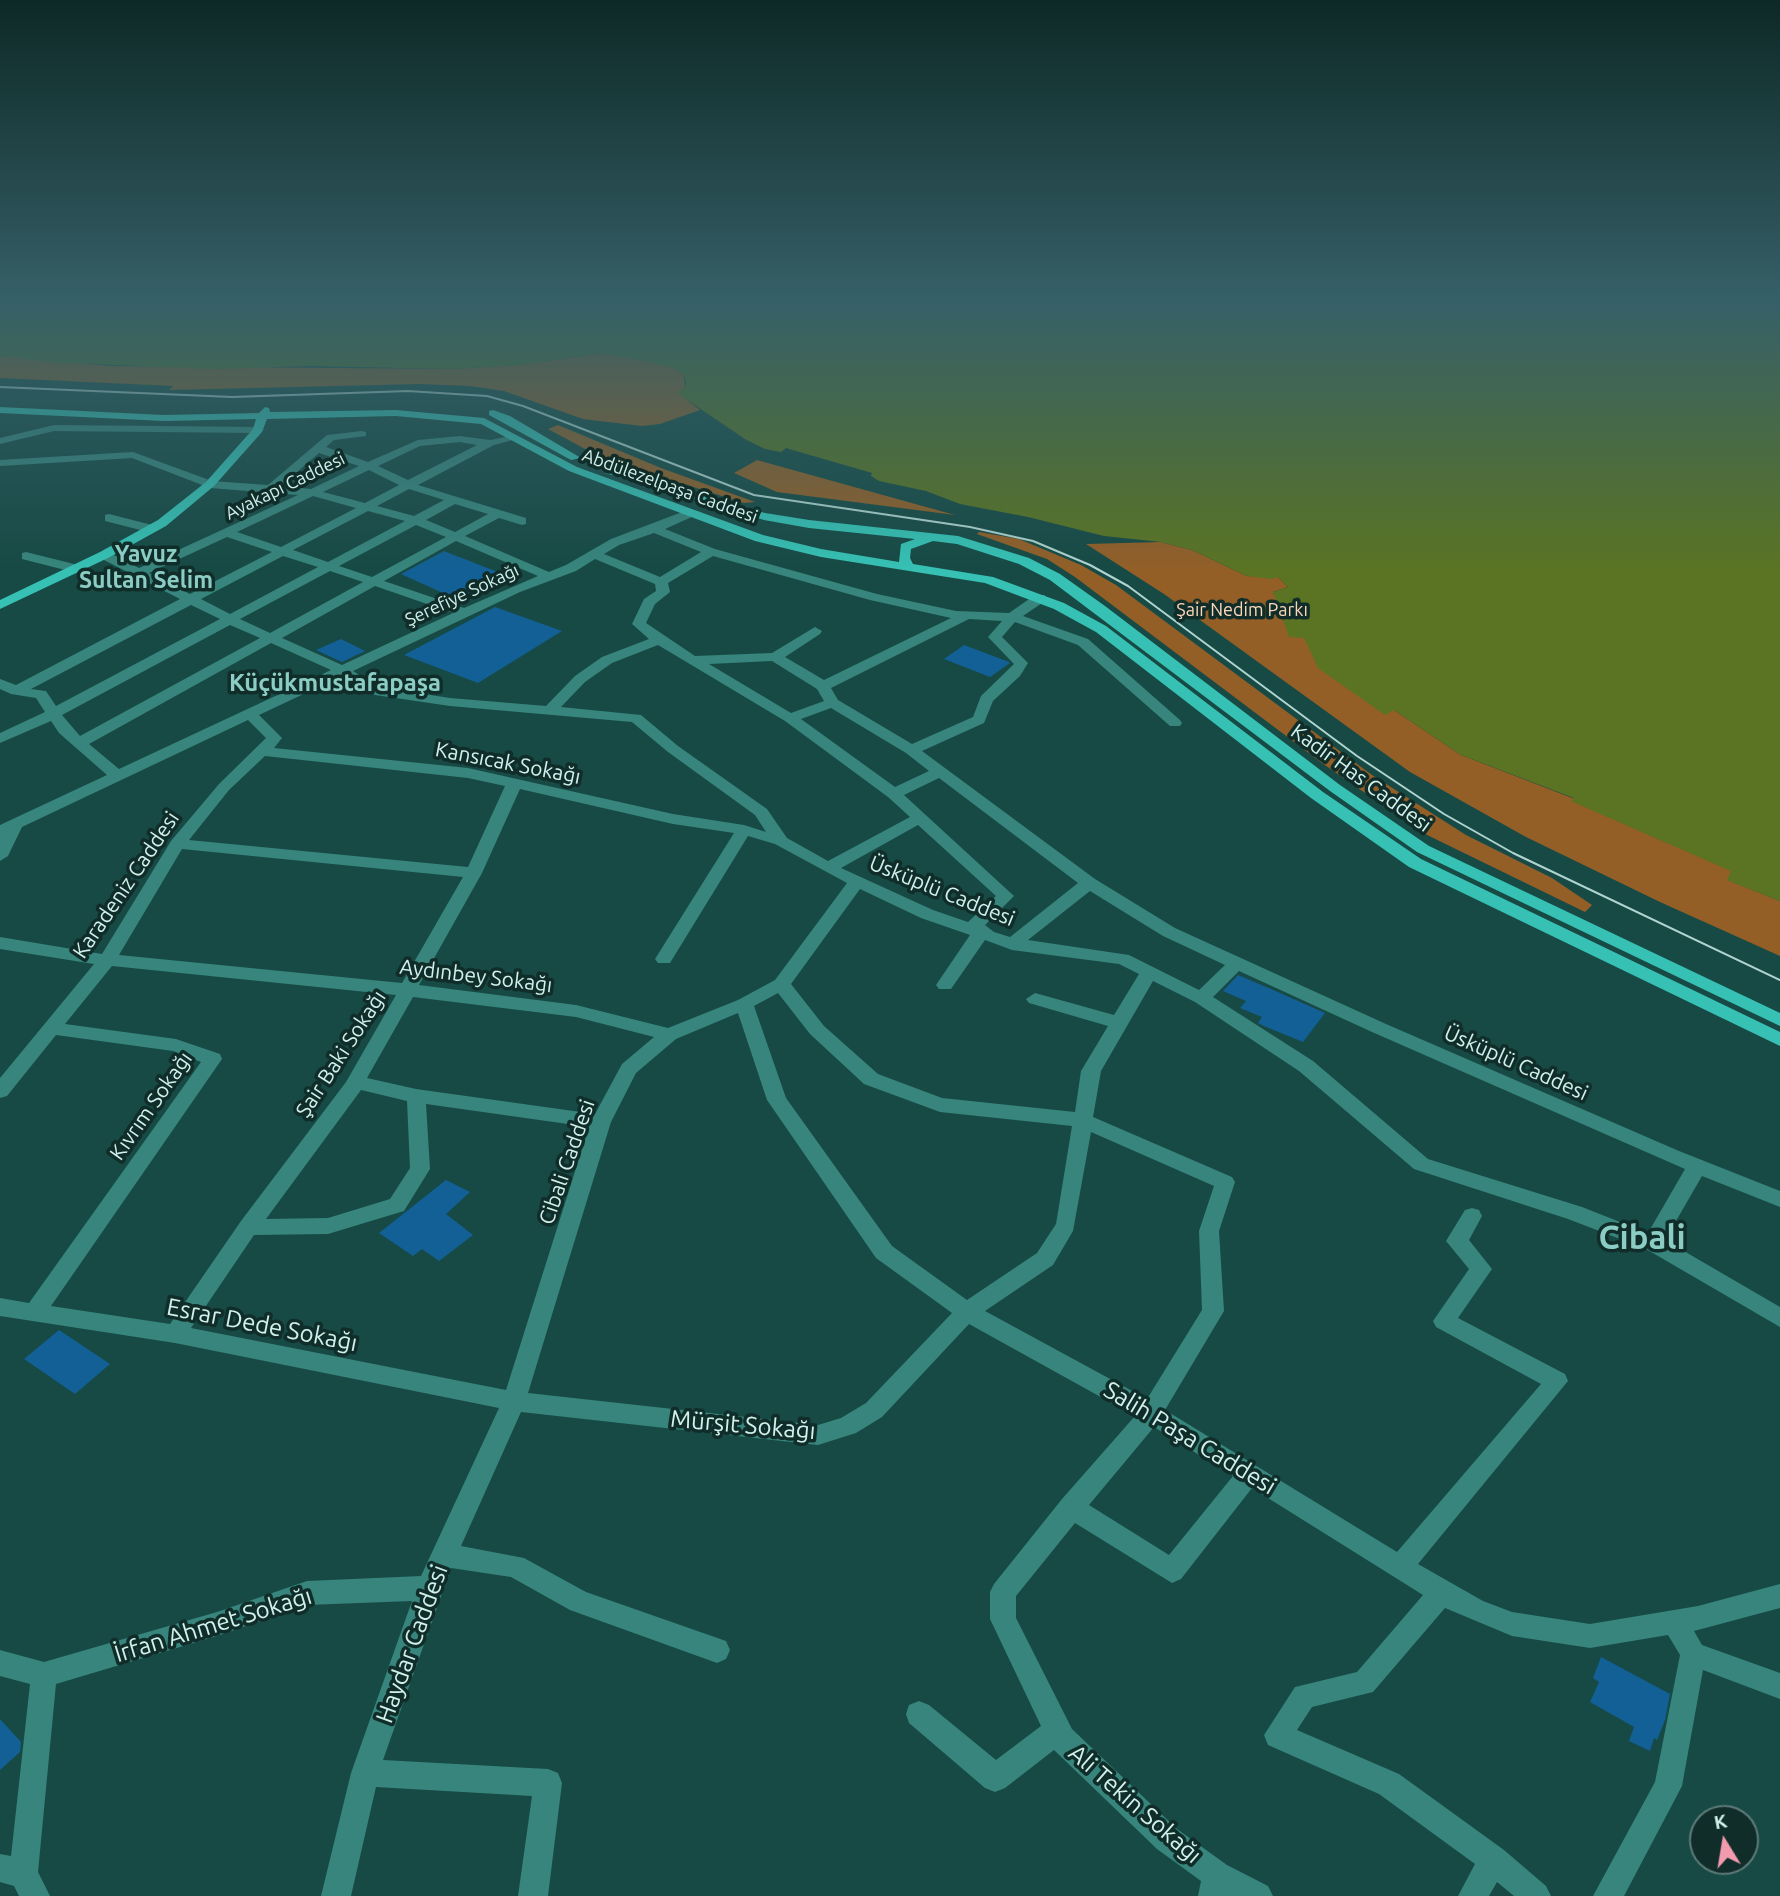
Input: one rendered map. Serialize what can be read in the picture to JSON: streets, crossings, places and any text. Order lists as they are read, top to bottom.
{
  "streets": {
    "main road": ["Abdülezelpaşa Caddesi", "Kadir Has Caddesi"],
    "street": [
      "Ayakapı Caddesi",
      "Şerefiye Sokağı",
      "Kansıcak Sokağı",
      "Karadeniz Caddesi",
      "Üsküplü Caddesi",
      "Aydınbey Sokağı",
      "Şair Baki Sokağı",
      "Kıvrım Sokağı",
      "Cibali Caddesi",
      "Esrar Dede Sokağı",
      "Mürşit Sokağı",
      "Salih Paşa Caddesi",
      "İrfan Ahmet Sokağı",
      "Haydar Caddesi",
      "Ali Tekin Sokağı"
    ]
  },
  "crossings": [
    ["Abdülezelpaşa Caddesi", "Şerefiye Sokağı"],
    ["Abdülezelpaşa Caddesi", "Kadir Has Caddesi"],
    ["Kansıcak Sokağı", "Karadeniz Caddesi"],
    ["Kansıcak Sokağı", "Üsküplü Caddesi"],
    ["Kansıcak Sokağı", "Şair Baki Sokağı"],
    ["Karadeniz Caddesi", "Aydınbey Sokağı"],
    ["Karadeniz Caddesi", "Kıvrım Sokağı"],
    ["Üsküplü Caddesi", "Cibali Caddesi"],
    ["Üsküplü Caddesi", "Mürşit Sokağı"],
    ["Aydınbey Sokağı", "Şair Baki Sokağı"],
    ["Aydınbey Sokağı", "Cibali Caddesi"],
    ["Şair Baki Sokağı", "Esrar Dede Sokağı"],
    ["Kıvrım Sokağı", "Esrar Dede Sokağı"],
    ["Cibali Caddesi", "Esrar Dede Sokağı"],
    ["Cibali Caddesi", "Mürşit Sokağı"],
    ["Cibali Caddesi", "Salih Paşa Caddesi"],
    ["Cibali Caddesi", "Haydar Caddesi"],
    ["Esrar Dede Sokağı", "Mürşit Sokağı"],
    ["Esrar Dede Sokağı", "Haydar Caddesi"],
    ["Mürşit Sokağı", "Salih Paşa Caddesi"],
    ["Mürşit Sokağı", "Haydar Caddesi"],
    ["Mürşit Sokağı", "Ali Tekin Sokağı"],
    ["Salih Paşa Caddesi", "Ali Tekin Sokağı"],
    ["İrfan Ahmet Sokağı", "Haydar Caddesi"]
  ],
  "districts": ["Yavuz Sultan Selim", "Küçükmustafapaşa", "Cibali"],
  "parks": ["Şair Nedim Parkı"],
  "north": "top"
}
